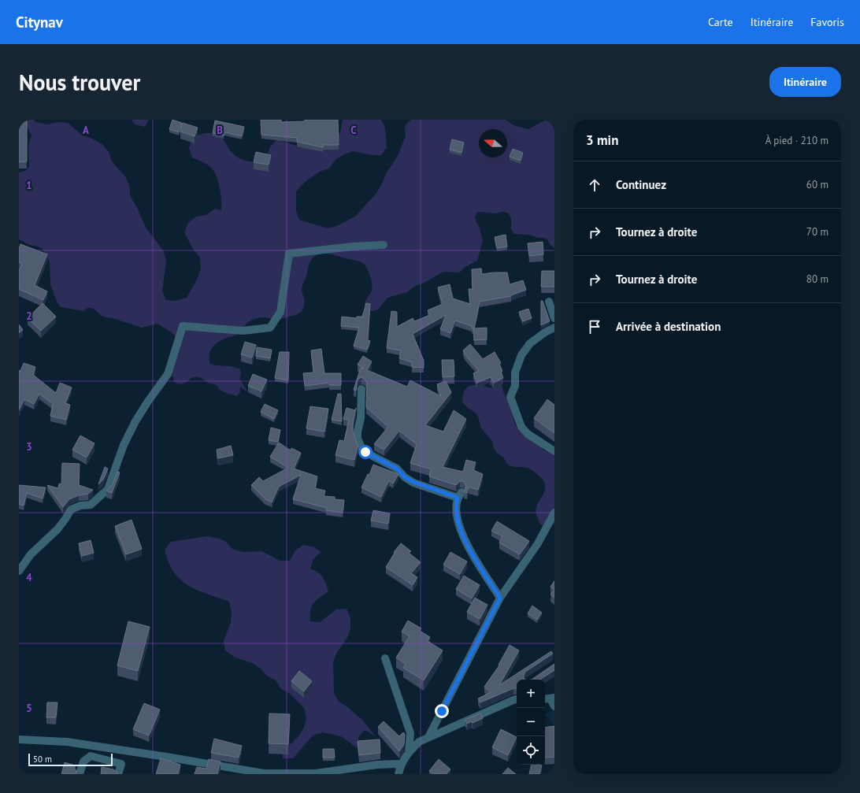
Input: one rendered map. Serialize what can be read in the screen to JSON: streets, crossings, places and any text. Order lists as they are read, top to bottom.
{
  "scale_bar": "50 m",
  "north": "left",
  "page": {
    "header": "Citynav",
    "nav": ["Carte", "Itinéraire", "Favoris"],
    "buttons": "Itinéraire",
    "title": "Nous trouver",
    "heading": ["3 min", "À pied · 210 m"],
    "list": [
      ["Continuez", "60 m"],
      ["Tournez à droite", "70 m"],
      ["Tournez à droite", "80 m"],
      "Arrivée à destination"
    ],
    "map_buttons": ["+", "−"],
    "scale": "50 m"
  },
  "grid": {
    "columns": ["A", "B", "C"],
    "rows": [
      "1",
      "2",
      "3",
      "4",
      "5"
    ]
  }
}
